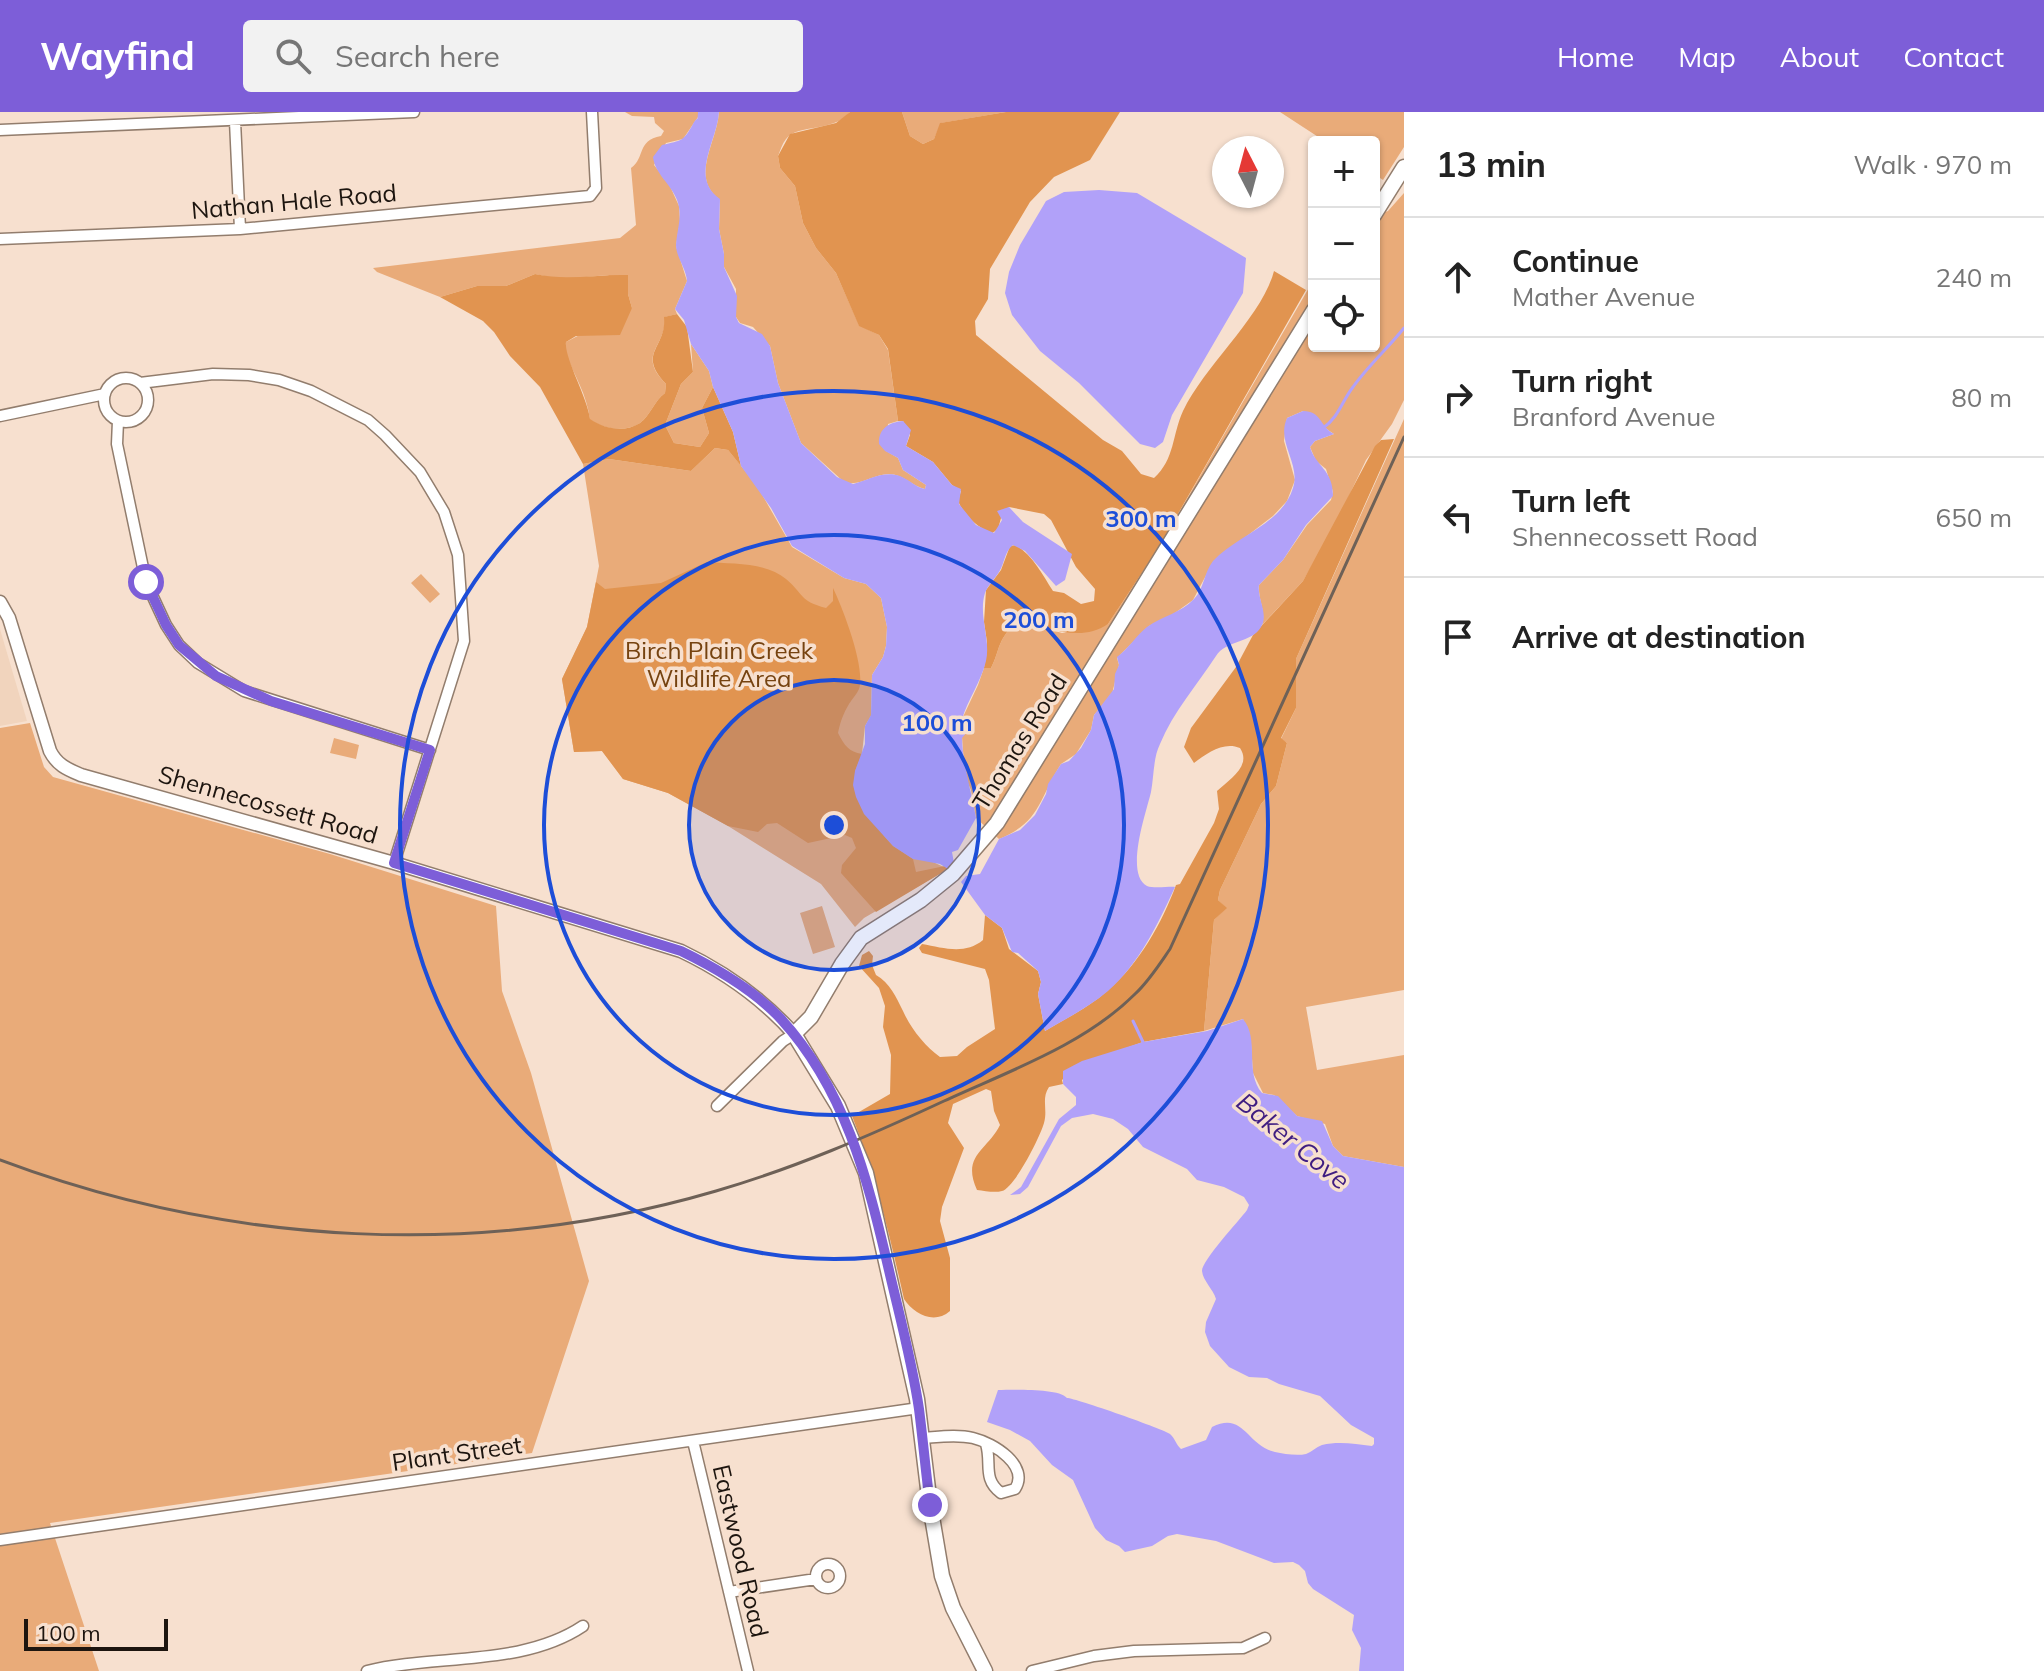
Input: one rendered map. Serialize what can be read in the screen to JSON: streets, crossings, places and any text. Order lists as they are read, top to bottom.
{
  "streets": {
    "main road": ["Thomas Road", "Shennecossett Road"],
    "street": ["Nathan Hale Road", "Plant Street", "Eastwood Road"]
  },
  "crossings": [
    ["Thomas Road", "Shennecossett Road"],
    ["Shennecossett Road", "Plant Street"],
    ["Plant Street", "Eastwood Road"]
  ],
  "water": ["Baker Cove"],
  "parks": ["Birch Plain Creek Wildlife Area"],
  "scale_bar": "100 m",
  "north": "top",
  "page": {
    "header": "Wayfind",
    "search": "Search here",
    "nav": [
      "Home",
      "Map",
      "About",
      "Contact"
    ],
    "heading": ["13 min", "Walk · 970 m"],
    "map_buttons": ["+", "−"],
    "list": [
      ["Continue", "Mather Avenue", "240 m"],
      ["Turn right", "Branford Avenue", "80 m"],
      ["Turn left", "Shennecossett Road", "650 m"],
      "Arrive at destination"
    ],
    "scale": "100 m"
  },
  "rings": ["300 m", "200 m", "100 m"]
}
